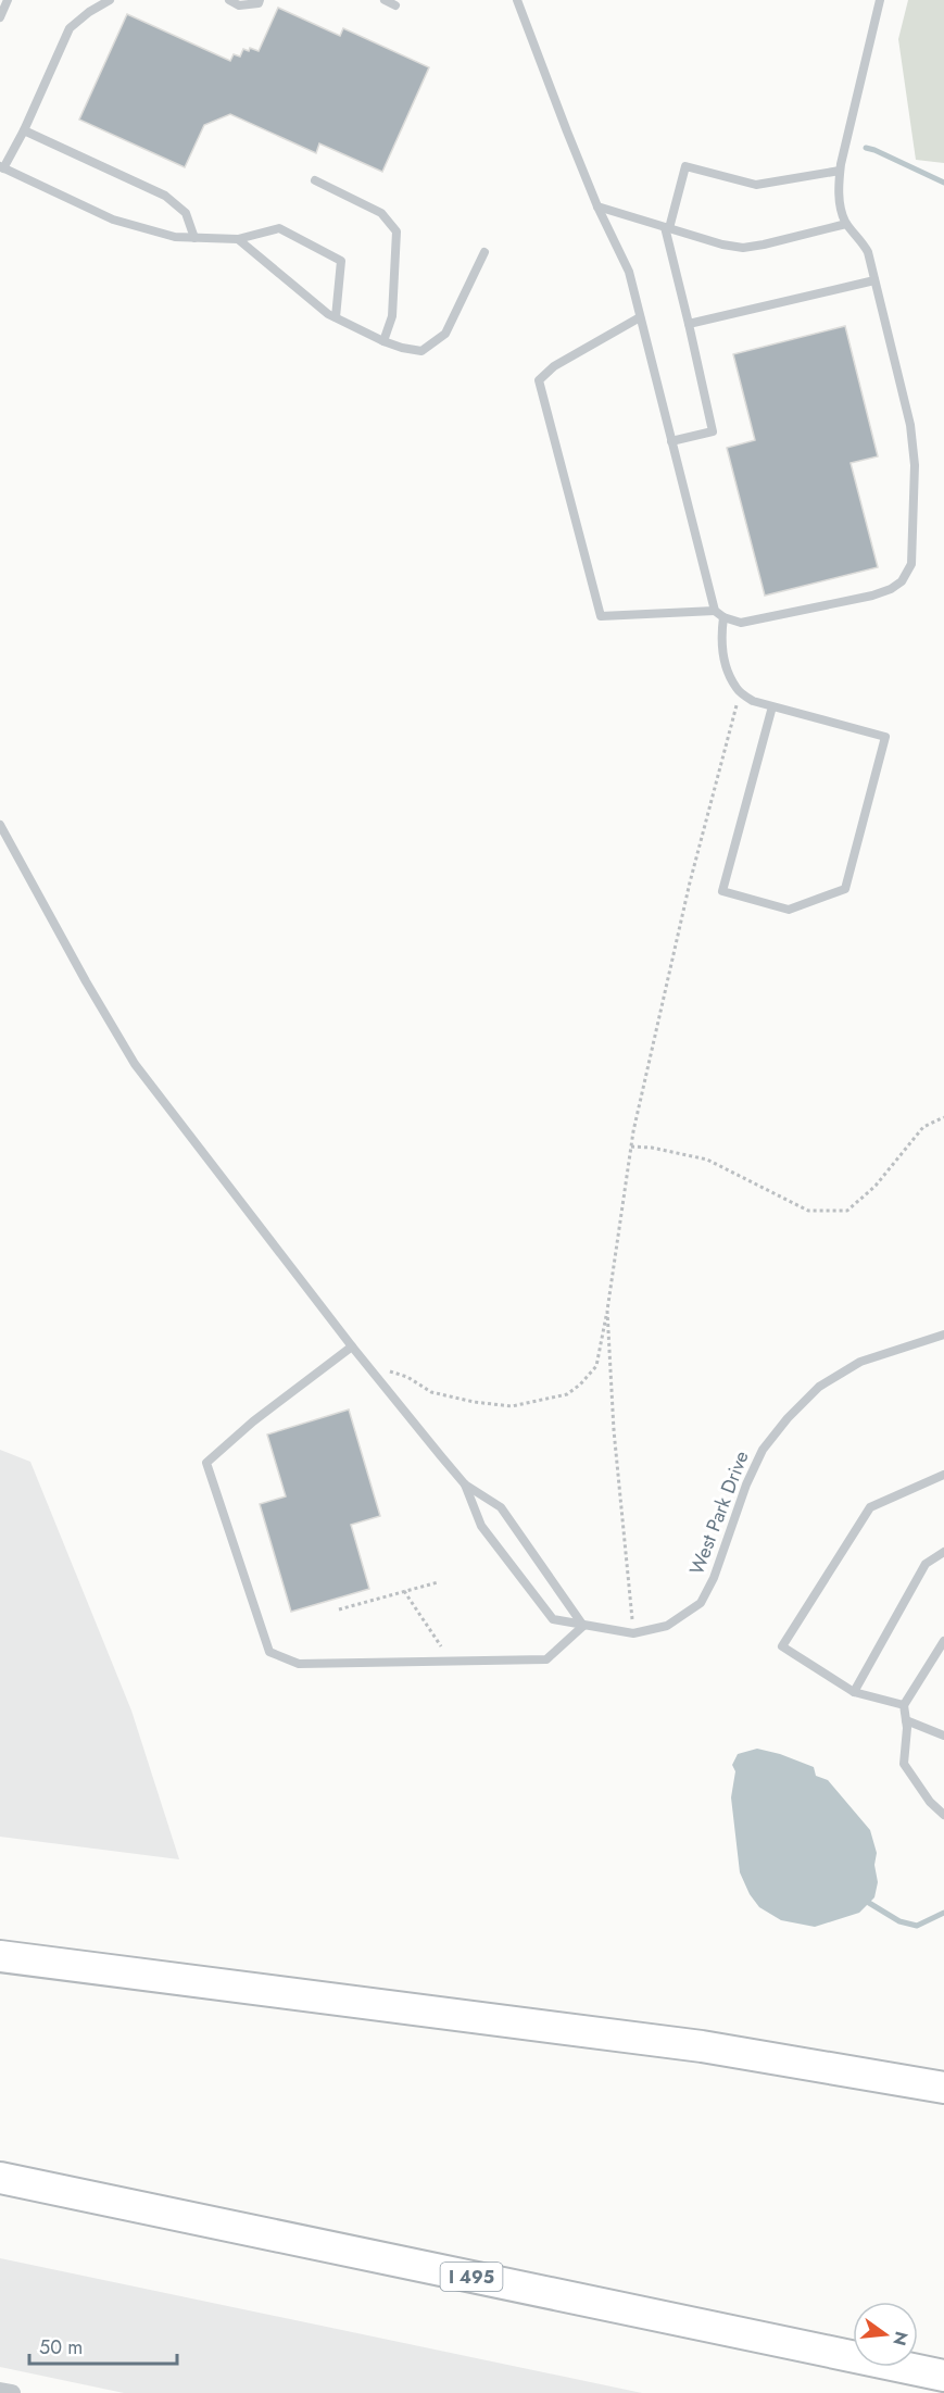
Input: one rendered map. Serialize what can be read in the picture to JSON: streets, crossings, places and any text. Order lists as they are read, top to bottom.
{
  "streets": {
    "highway": ["I 495"],
    "lane": ["West Park Drive"]
  },
  "scale_bar": "50 m",
  "north": "right"
}
